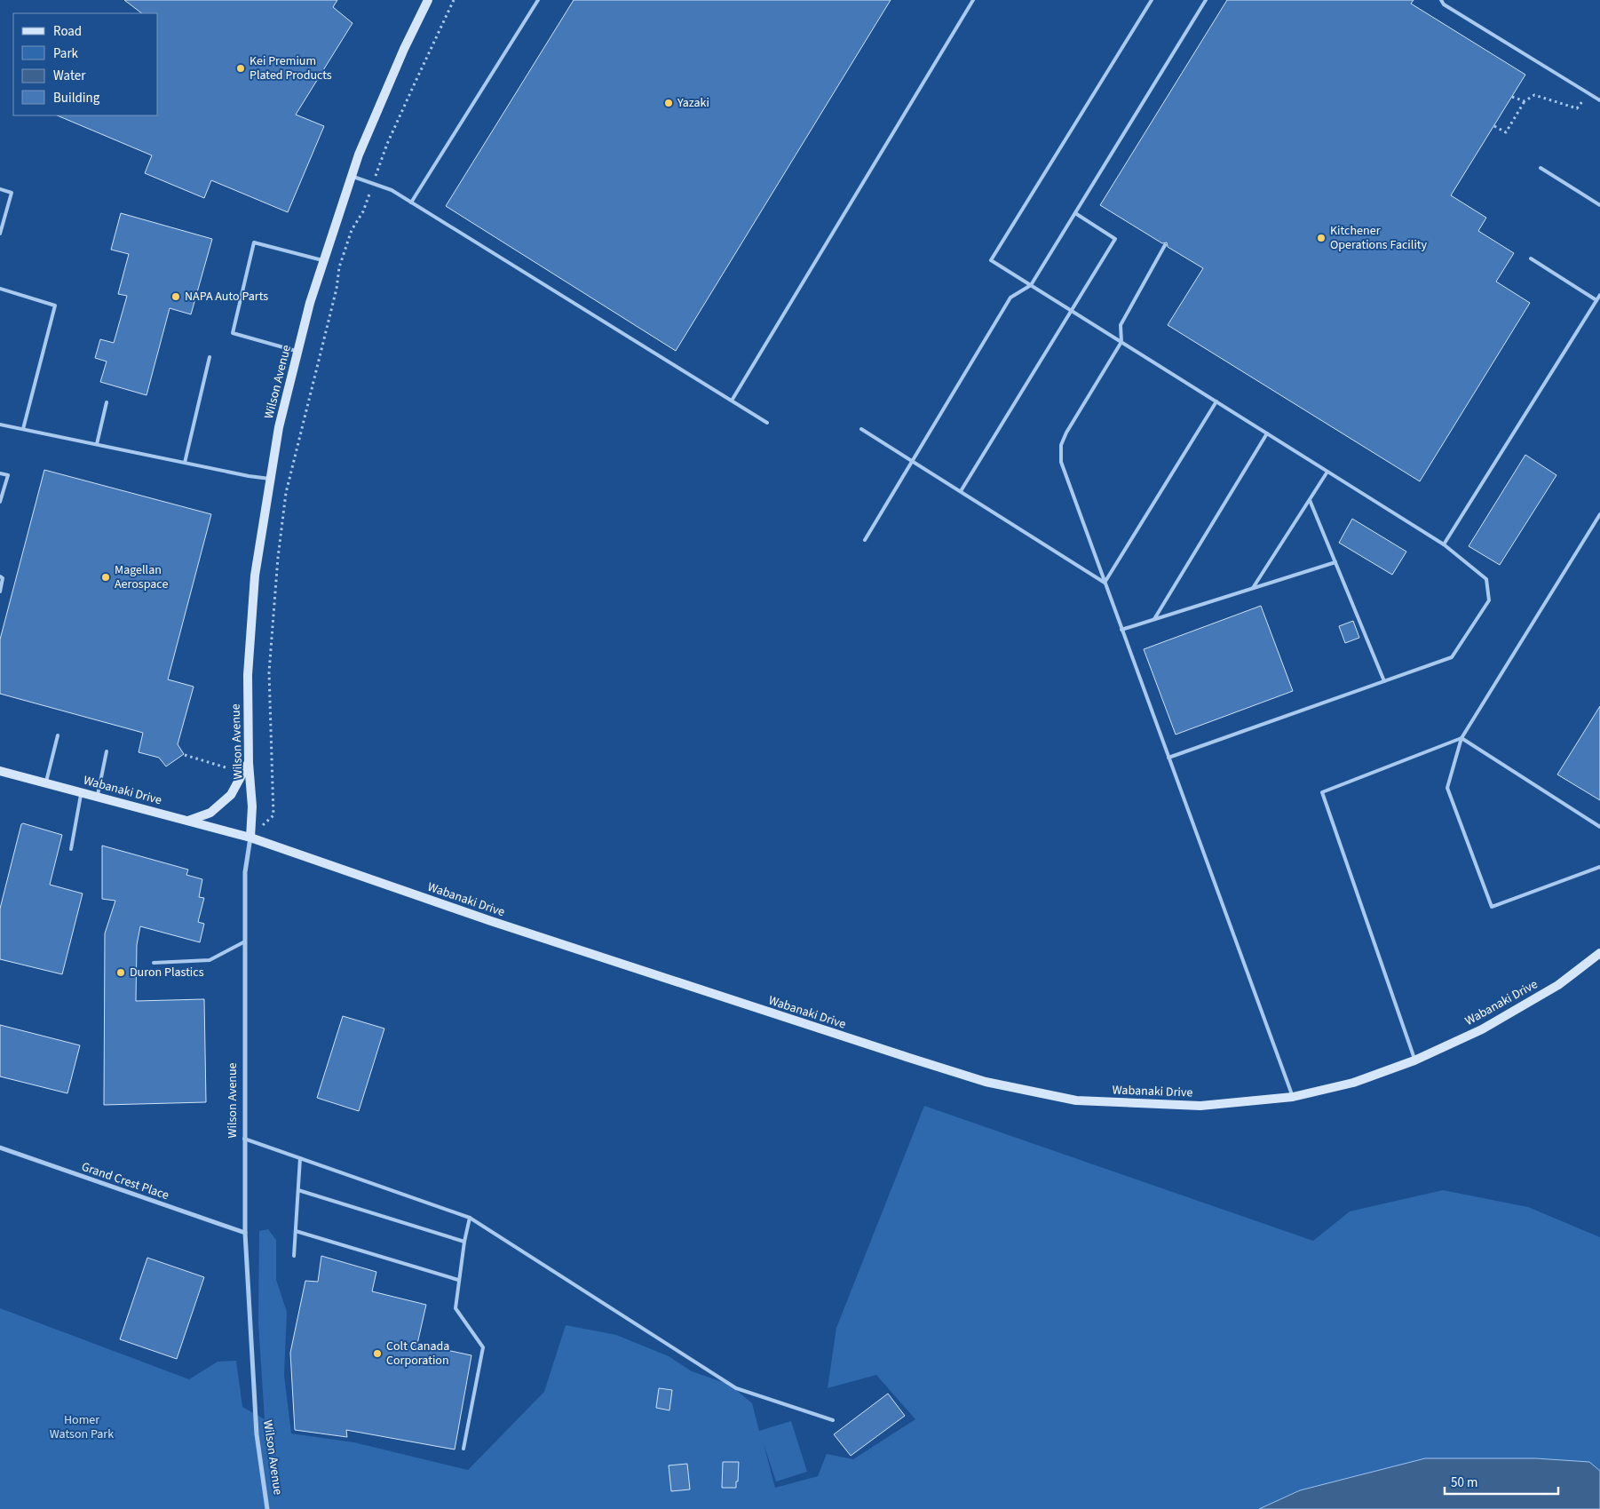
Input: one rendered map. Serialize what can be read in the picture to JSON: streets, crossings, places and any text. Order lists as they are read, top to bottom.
{
  "streets": {
    "street": ["Wilson Avenue", "Wabanaki Drive", "Grand Crest Place"]
  },
  "crossings": [
    ["Wilson Avenue", "Wabanaki Drive"],
    ["Wilson Avenue", "Grand Crest Place"]
  ],
  "parks": ["Homer Watson Park"],
  "places": [
    "Kei Premium Plated Products",
    "Yazaki",
    "Kitchener Operations Facility",
    "NAPA Auto Parts",
    "Magellan Aerospace",
    "Duron Plastics",
    "Colt Canada Corporation"
  ],
  "legend": [
    "Road",
    "Park",
    "Water",
    "Building"
  ],
  "scale_bar": "50 m"
}
